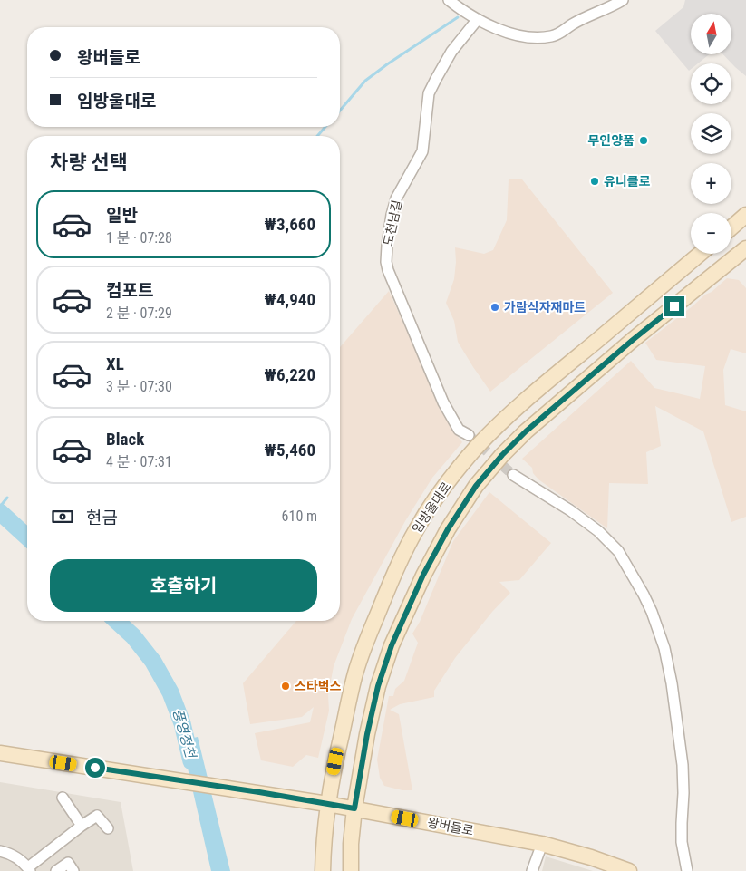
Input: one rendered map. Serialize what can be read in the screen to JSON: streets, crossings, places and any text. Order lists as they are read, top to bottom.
{
  "streets": {
    "main road": ["임방울대로", "왕버들로"],
    "street": ["도천남길"]
  },
  "crossings": [
    ["임방울대로", "왕버들로"]
  ],
  "water": ["풍영정천"],
  "places": [
    "무인양품",
    "유니클로",
    "가람식자재마트",
    "스타벅스"
  ],
  "north": "top",
  "page": {
    "map_buttons": ["+", "−"],
    "banner": ["왕버들로", "임방울대로"],
    "heading": "차량 선택",
    "list": [
      {
        "name": "일반",
        "note": "1 분 · 07:28",
        "value": "₩3,660"
      },
      {
        "name": "컴포트",
        "note": "2 분 · 07:29",
        "value": "₩4,940"
      },
      {
        "name": "XL",
        "note": "3 분 · 07:30",
        "value": "₩6,220"
      },
      {
        "name": "Black",
        "note": "4 분 · 07:31",
        "value": "₩5,460"
      }
    ],
    "pay": ["현금", "610 m"],
    "buttons": "호출하기"
  }
}
